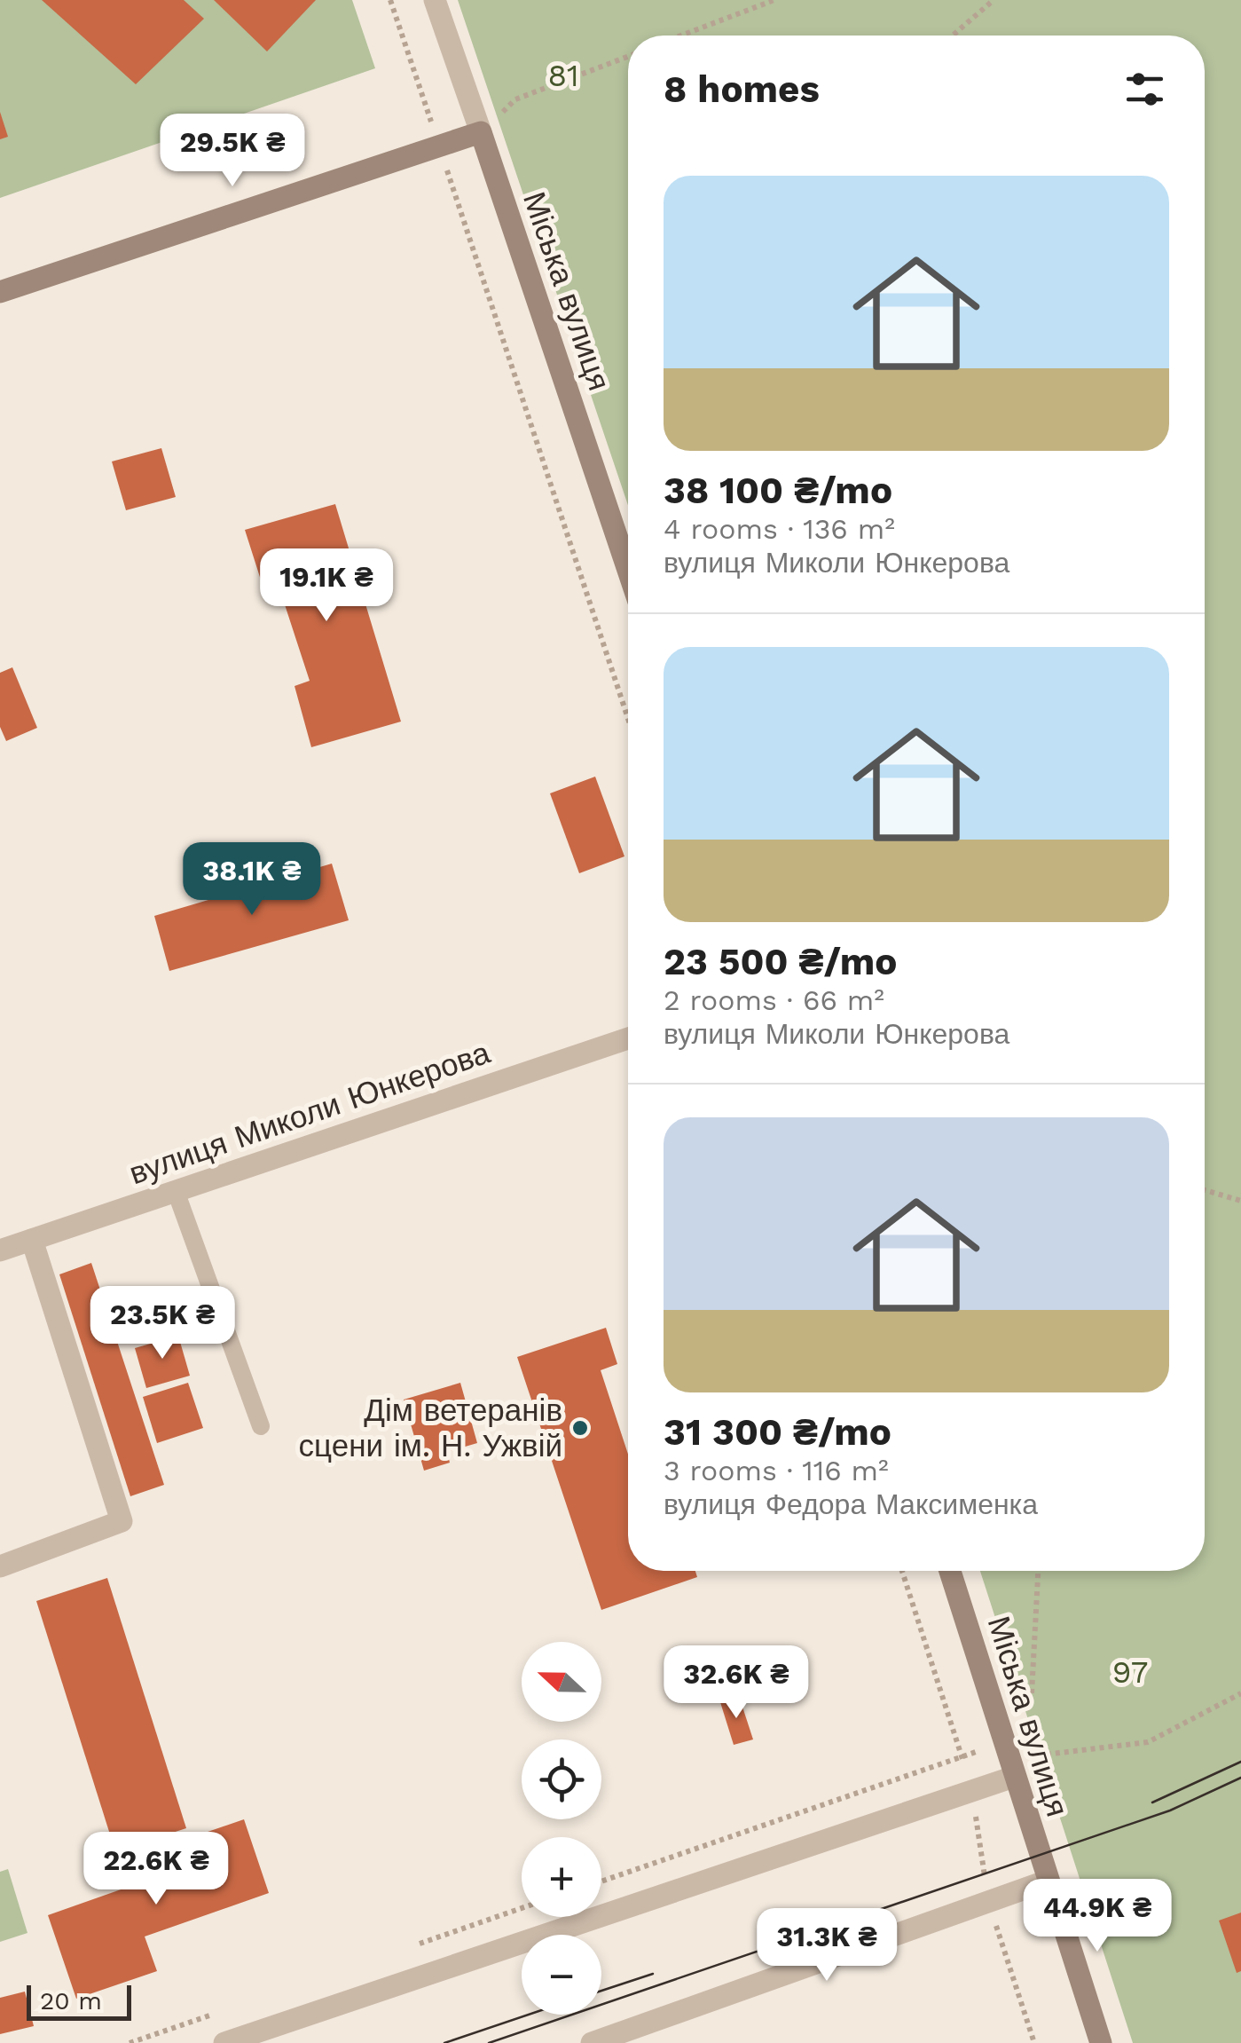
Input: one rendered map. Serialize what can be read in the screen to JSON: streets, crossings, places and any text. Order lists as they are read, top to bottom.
{
  "streets": {
    "street": ["Міська вулиця", "вулиця Миколи Юнкерова"]
  },
  "parks": ["81", "97"],
  "places": ["Дім ветеранів сцени ім. Н. Ужвій"],
  "scale_bar": "20 m",
  "north": "left",
  "page": {
    "heading": "8 homes",
    "price": [
      "29.5K ₴",
      "19.1K ₴",
      "38.1K ₴",
      "23.5K ₴",
      "32.6K ₴",
      "22.6K ₴",
      "44.9K ₴",
      "31.3K ₴"
    ],
    "list": [
      {
        "name": "38 100 ₴/mo",
        "note": "4 rooms · 136 m² · вулиця Миколи Юнкерова"
      },
      {
        "name": "23 500 ₴/mo",
        "note": "2 rooms · 66 m² · вулиця Миколи Юнкерова"
      },
      {
        "name": "31 300 ₴/mo",
        "note": "3 rooms · 116 m² · вулиця Федора Максименка"
      }
    ],
    "map_buttons": ["+", "−"],
    "scale": "20 m"
  }
}
